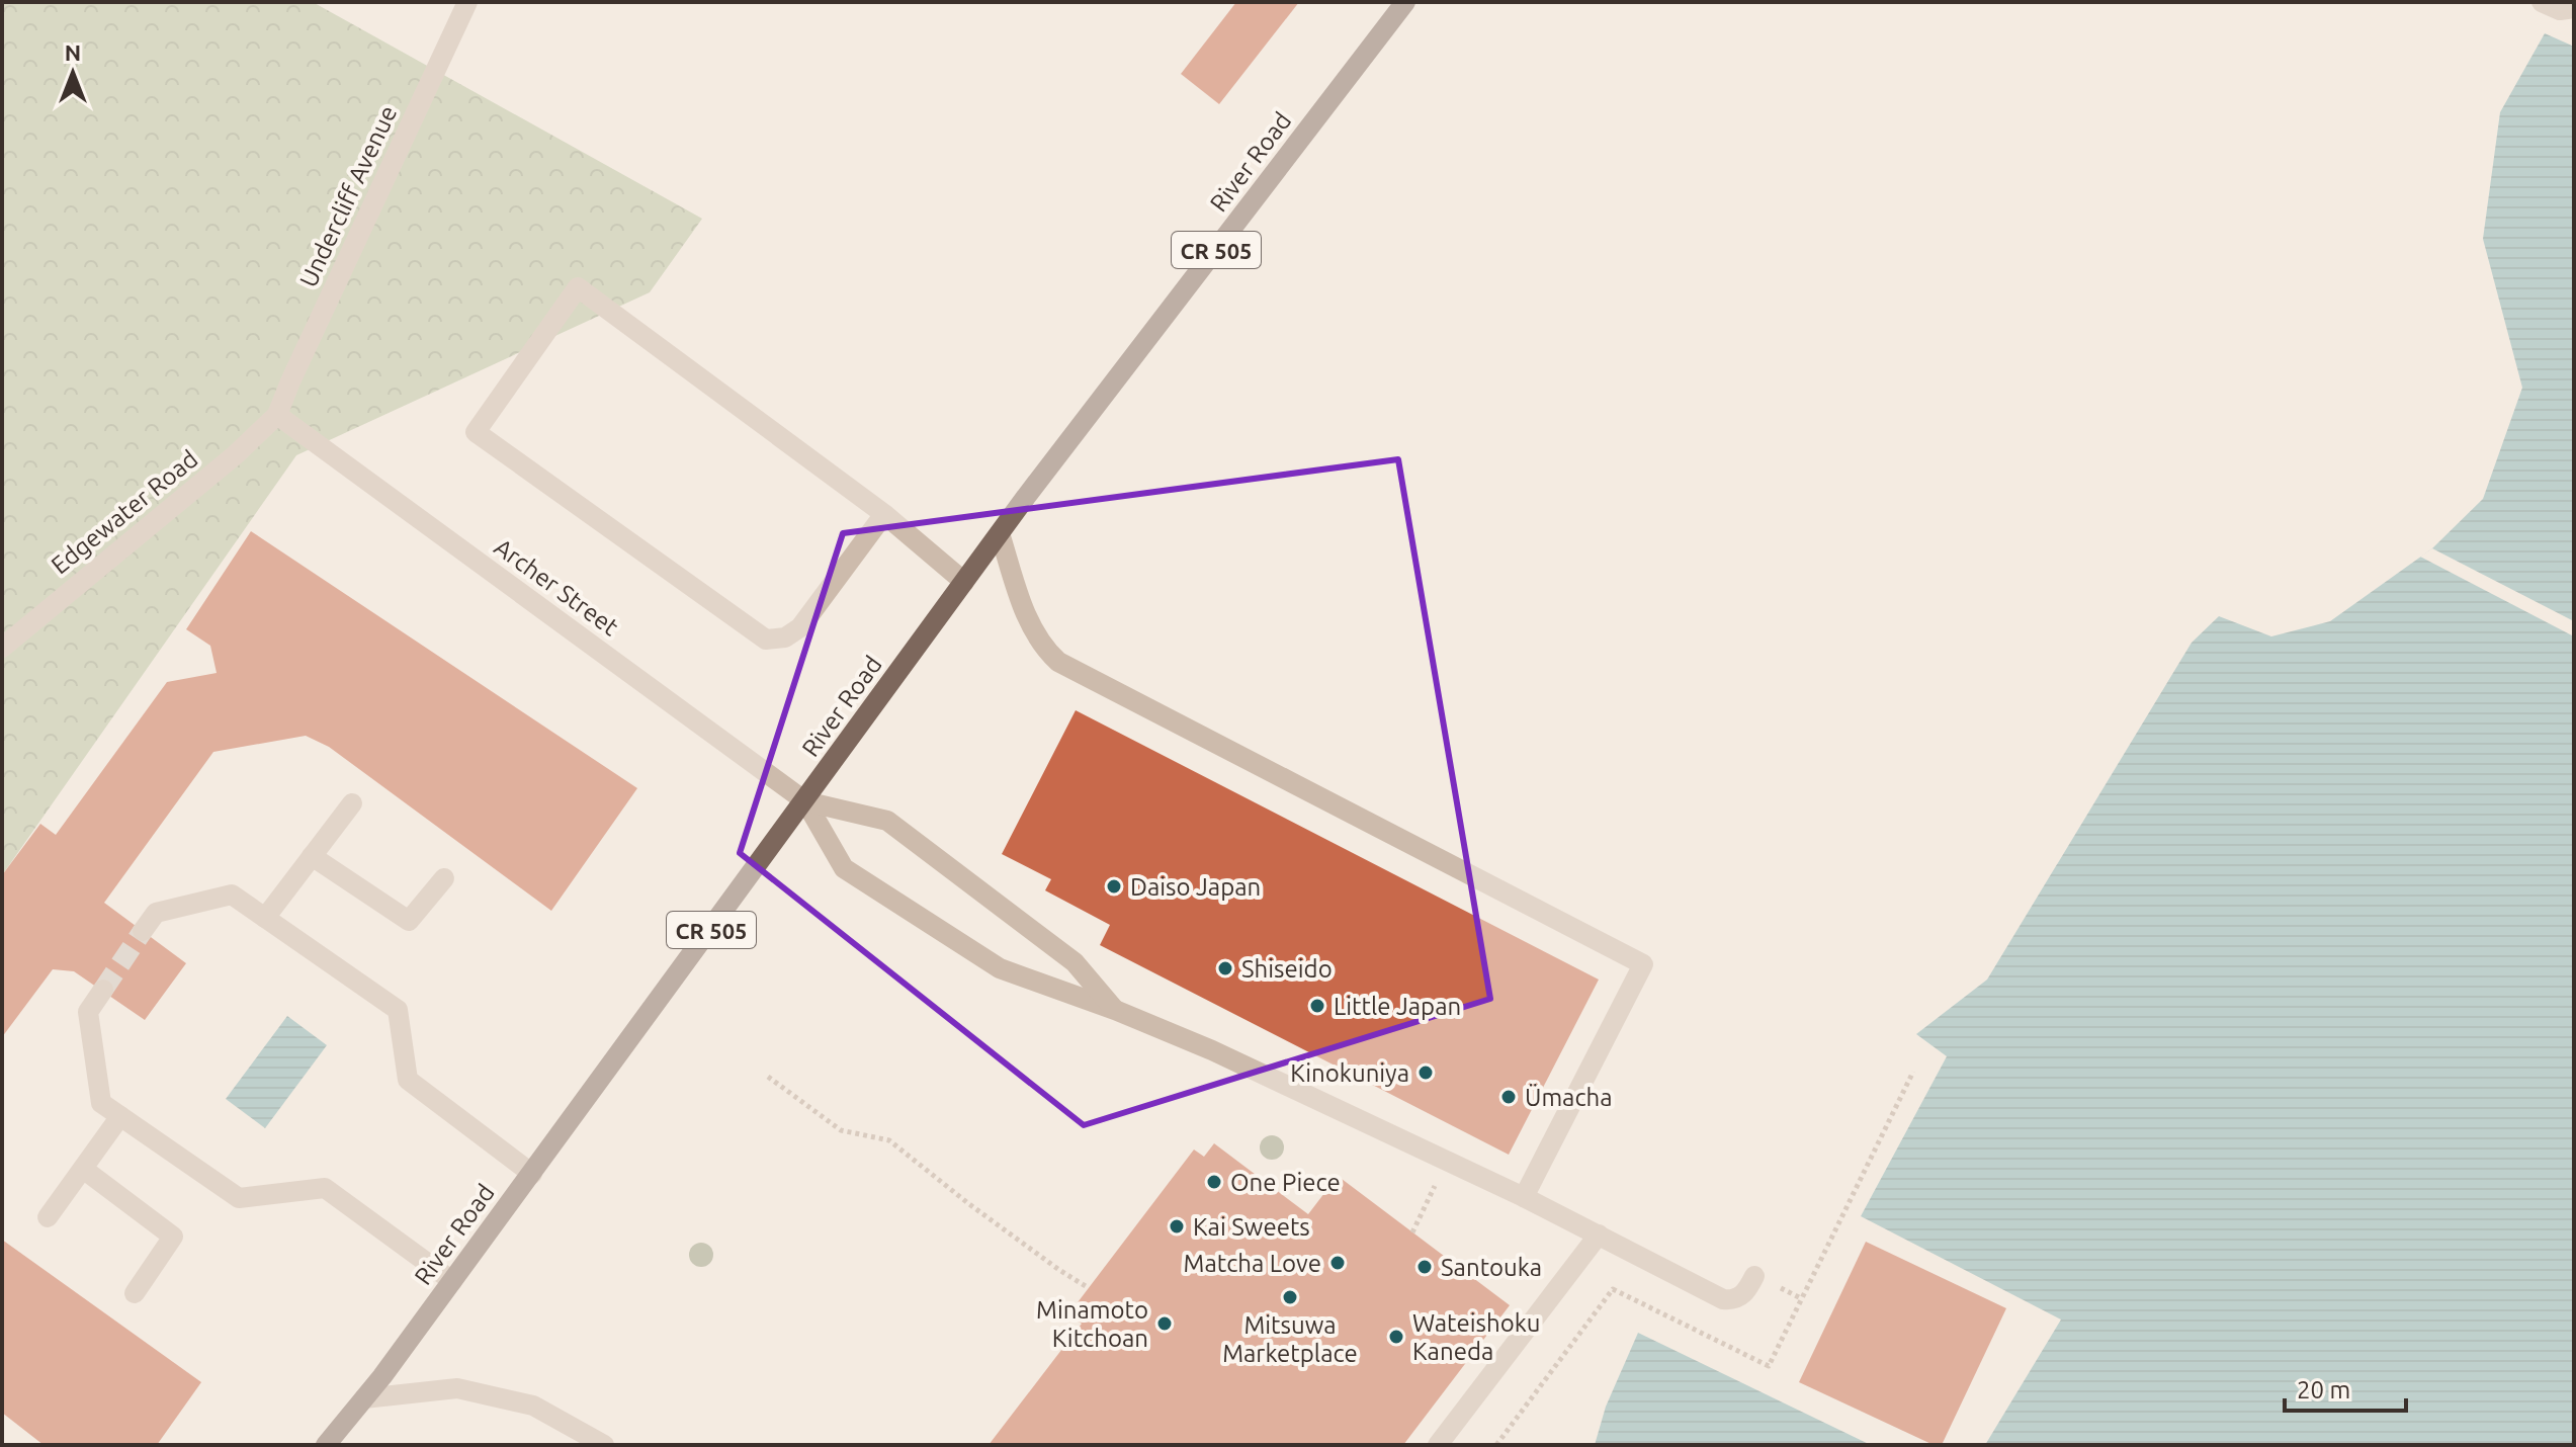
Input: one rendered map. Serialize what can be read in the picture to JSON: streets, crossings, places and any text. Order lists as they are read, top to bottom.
{
  "streets": {
    "main road": ["River Road", "CR 505"],
    "street": ["Undercliff Avenue", "Edgewater Road", "Archer Street"]
  },
  "crossings": [
    ["River Road", "Archer Street"],
    ["Undercliff Avenue", "Edgewater Road"],
    ["Undercliff Avenue", "Archer Street"],
    ["Edgewater Road", "Archer Street"]
  ],
  "places": [
    "Daiso Japan",
    "Shiseido",
    "Little Japan",
    "Kinokuniya",
    "Ümacha",
    "One Piece",
    "Kai Sweets",
    "Matcha Love",
    "Santouka",
    "Mitsuwa Marketplace",
    "Minamoto Kitchoan",
    "Wateishoku Kaneda"
  ],
  "scale_bar": "20 m",
  "north": "top"
}
